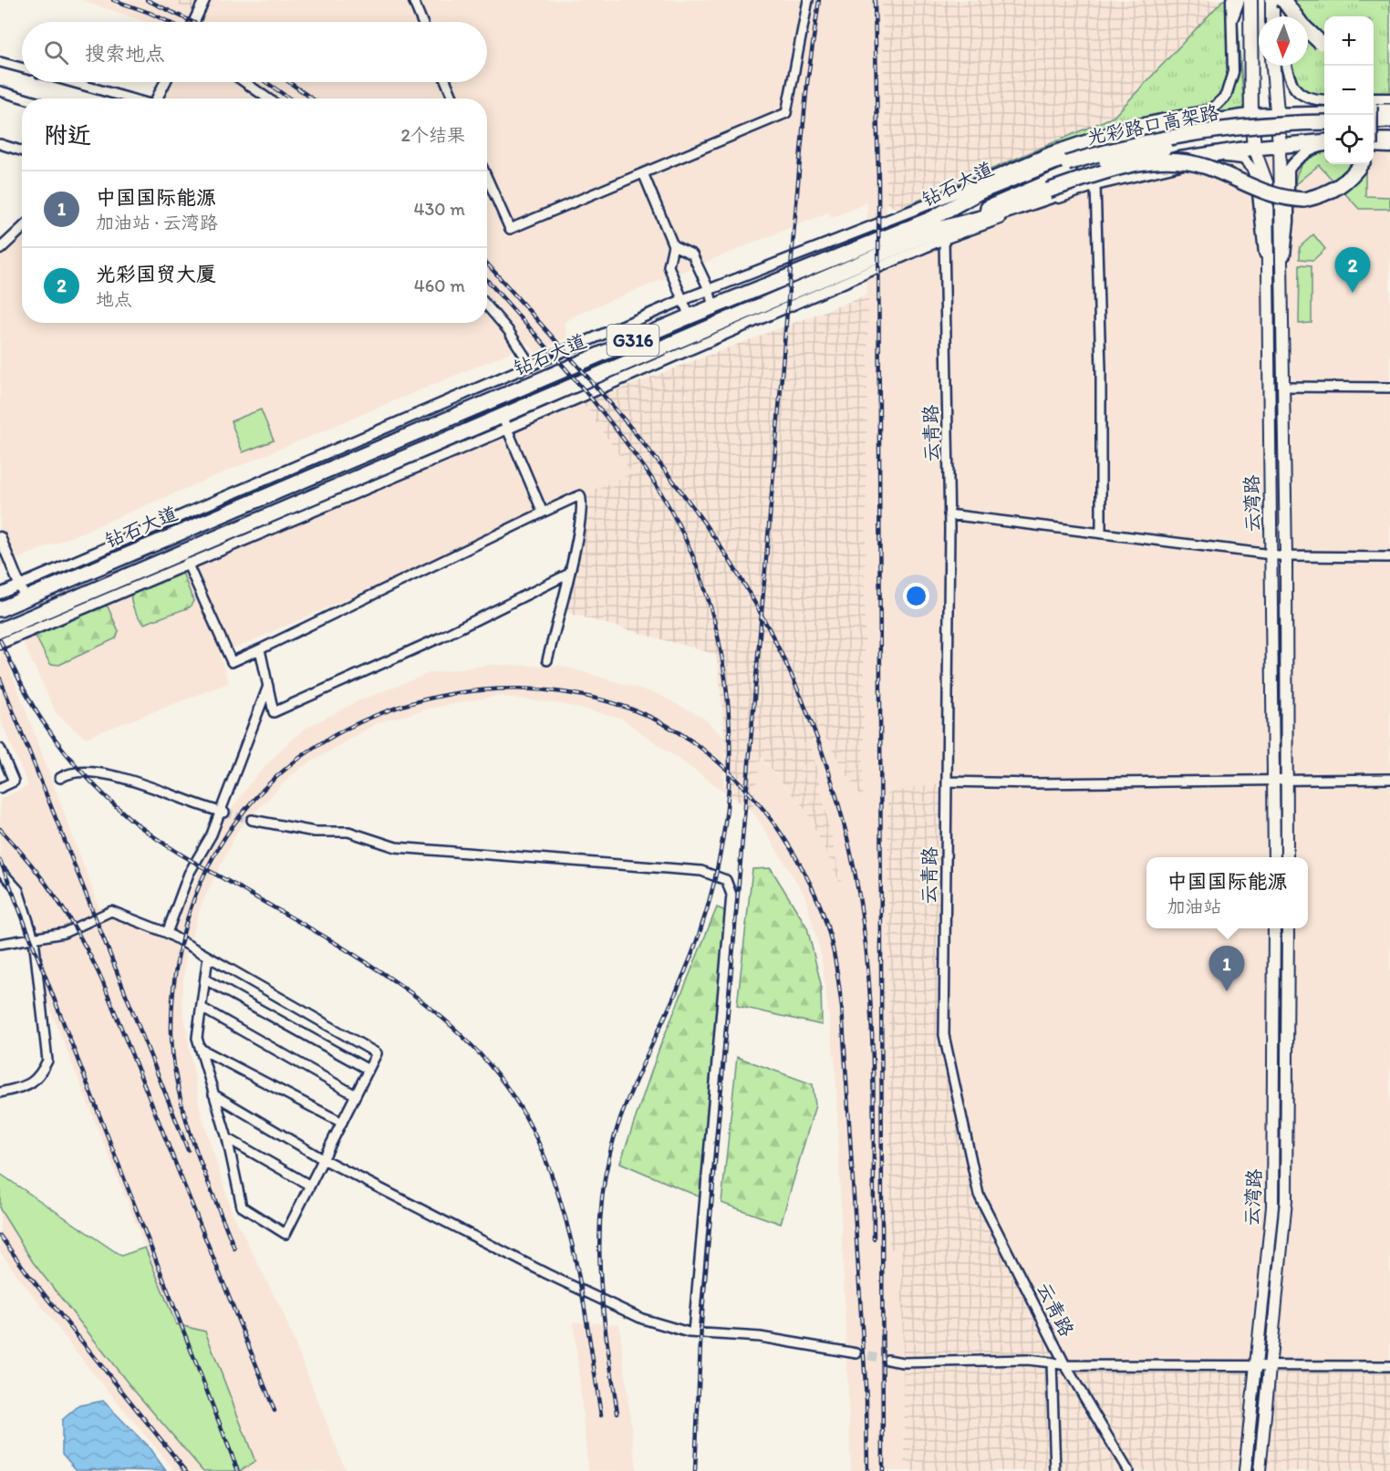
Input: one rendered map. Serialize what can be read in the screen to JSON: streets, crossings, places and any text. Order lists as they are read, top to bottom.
{
  "streets": {
    "highway": ["光彩路口高架路", "钻石大道", "G316"],
    "main road": ["云湾路"],
    "street": ["云青路"]
  },
  "crossings": [
    ["光彩路口高架路", "钻石大道"],
    ["光彩路口高架路", "云青路"],
    ["钻石大道", "G316"],
    ["钻石大道", "云青路"],
    ["钻石大道", "云湾路"],
    ["G316", "云湾路"]
  ],
  "north": "bottom",
  "page": {
    "map_buttons": ["+", "−"],
    "search": "搜索地点",
    "heading": ["附近", "2个结果"],
    "list": [
      {
        "mark": "1",
        "name": "中国国际能源",
        "note": "加油站 · 云湾路",
        "value": "430 m"
      },
      {
        "mark": "2",
        "name": "光彩国贸大厦",
        "note": "地点",
        "value": "460 m"
      }
    ],
    "pins": ["2", "1"],
    "popup": ["中国国际能源", "加油站"]
  }
}
